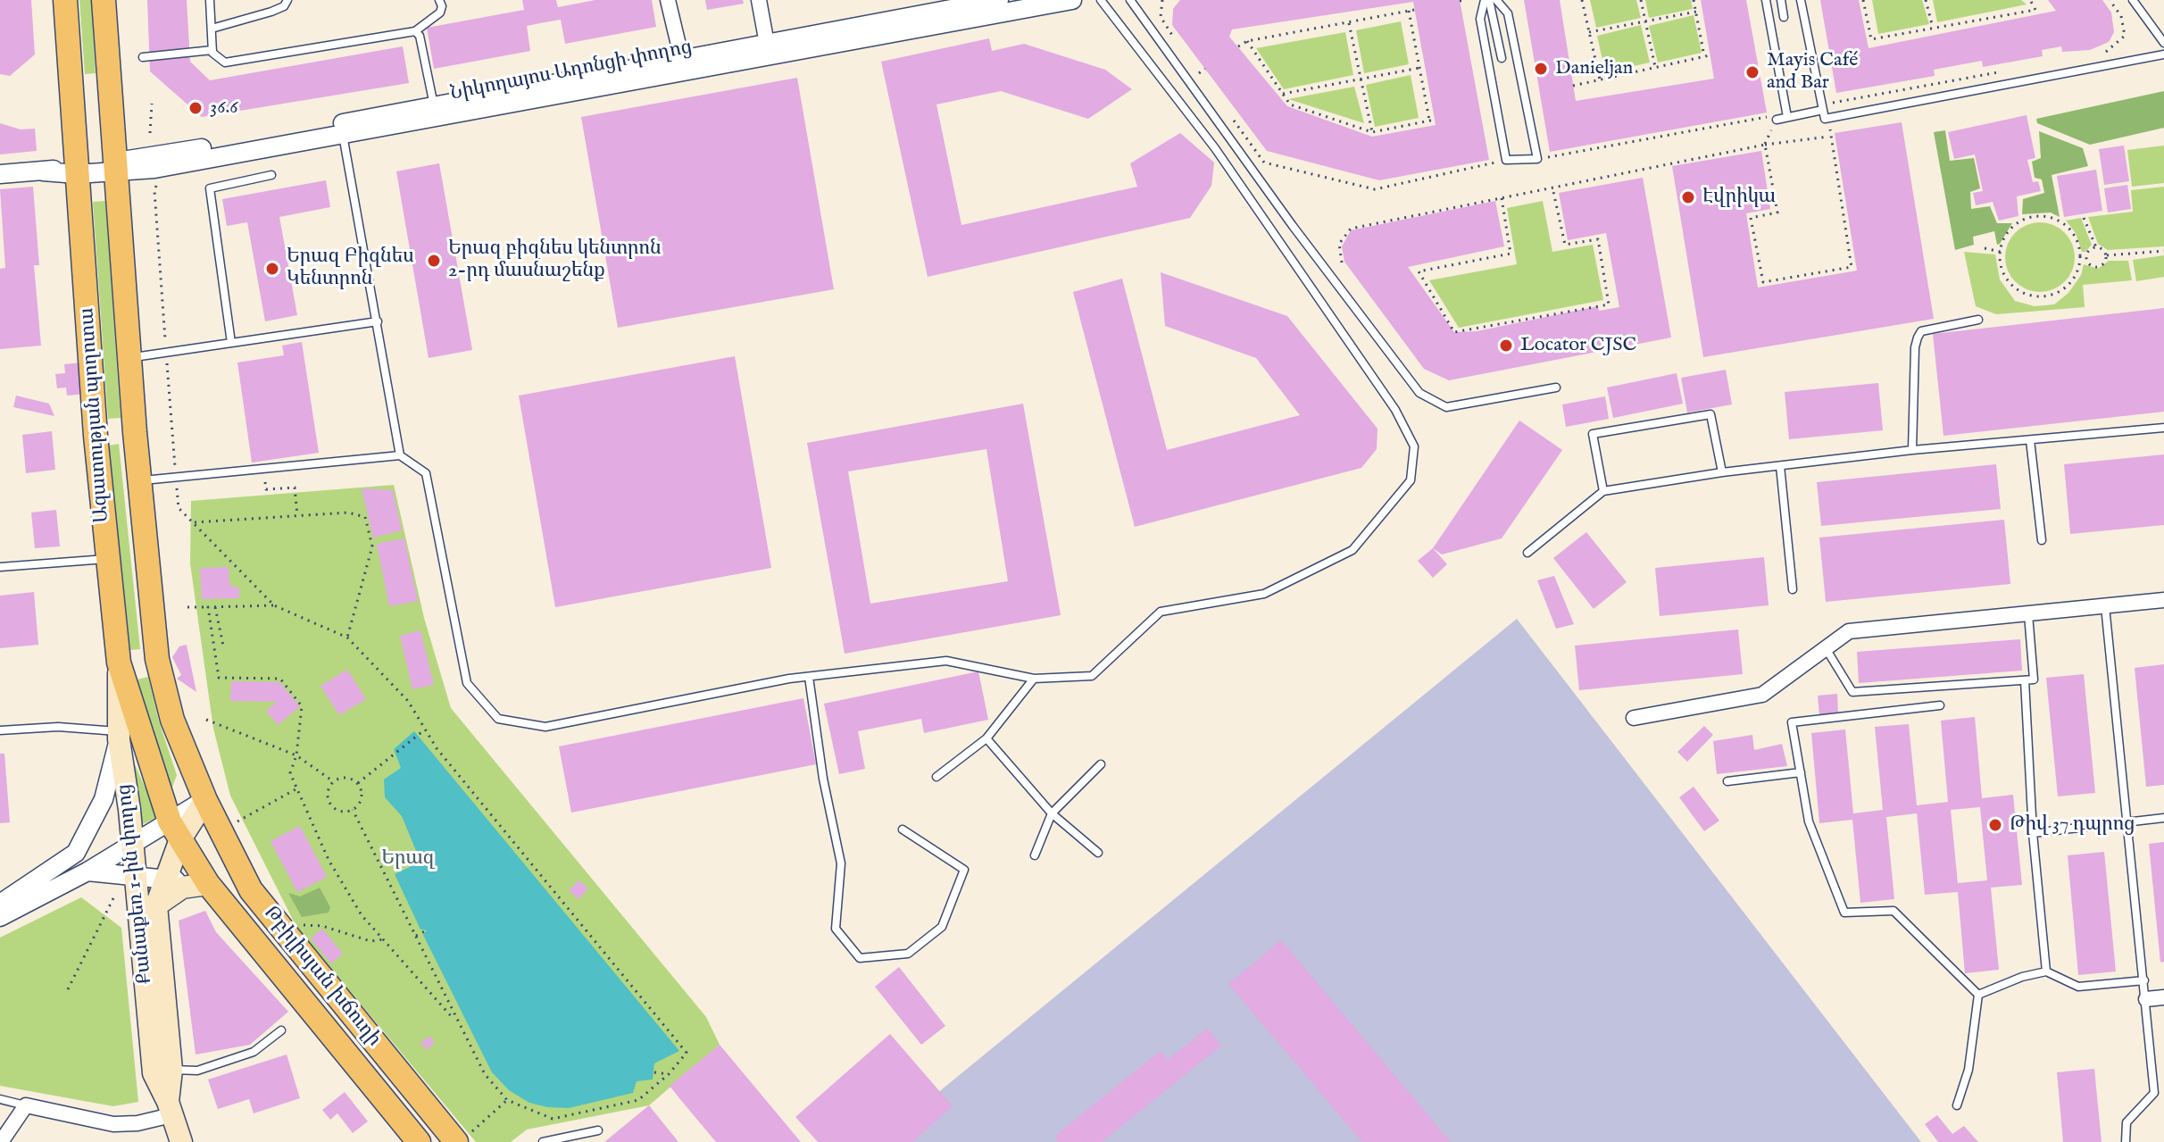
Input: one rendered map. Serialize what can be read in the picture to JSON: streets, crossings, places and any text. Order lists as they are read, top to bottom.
{
  "streets": {
    "main road": ["Ազատության պողոտա", "Քանաքեռ 1-ին փողոց", "Թբիլիսյան խճուղի"],
    "street": ["Նիկողայոս Ադոնցի փողոց"]
  },
  "crossings": [
    ["Նիկողայոս Ադոնցի փողոց", "Ազատության պողոտա"],
    ["Ազատության պողոտա", "Քանաքեռ 1-ին փողոց"],
    ["Ազատության պողոտա", "Թբիլիսյան խճուղի"],
    ["Քանաքեռ 1-ին փողոց", "Թբիլիսյան խճուղի"]
  ],
  "parks": ["Երազ"],
  "places": [
    "Danieljan",
    "Mayis Café and Bar",
    "36.6",
    "Էվրիկա",
    "Երազ բիզնես կենտրոն 2-րդ մասնաշենք",
    "Երազ Բիզնես Կենտրոն",
    "Locator CJSC",
    "Թիվ 37 դպրոց"
  ]
}
